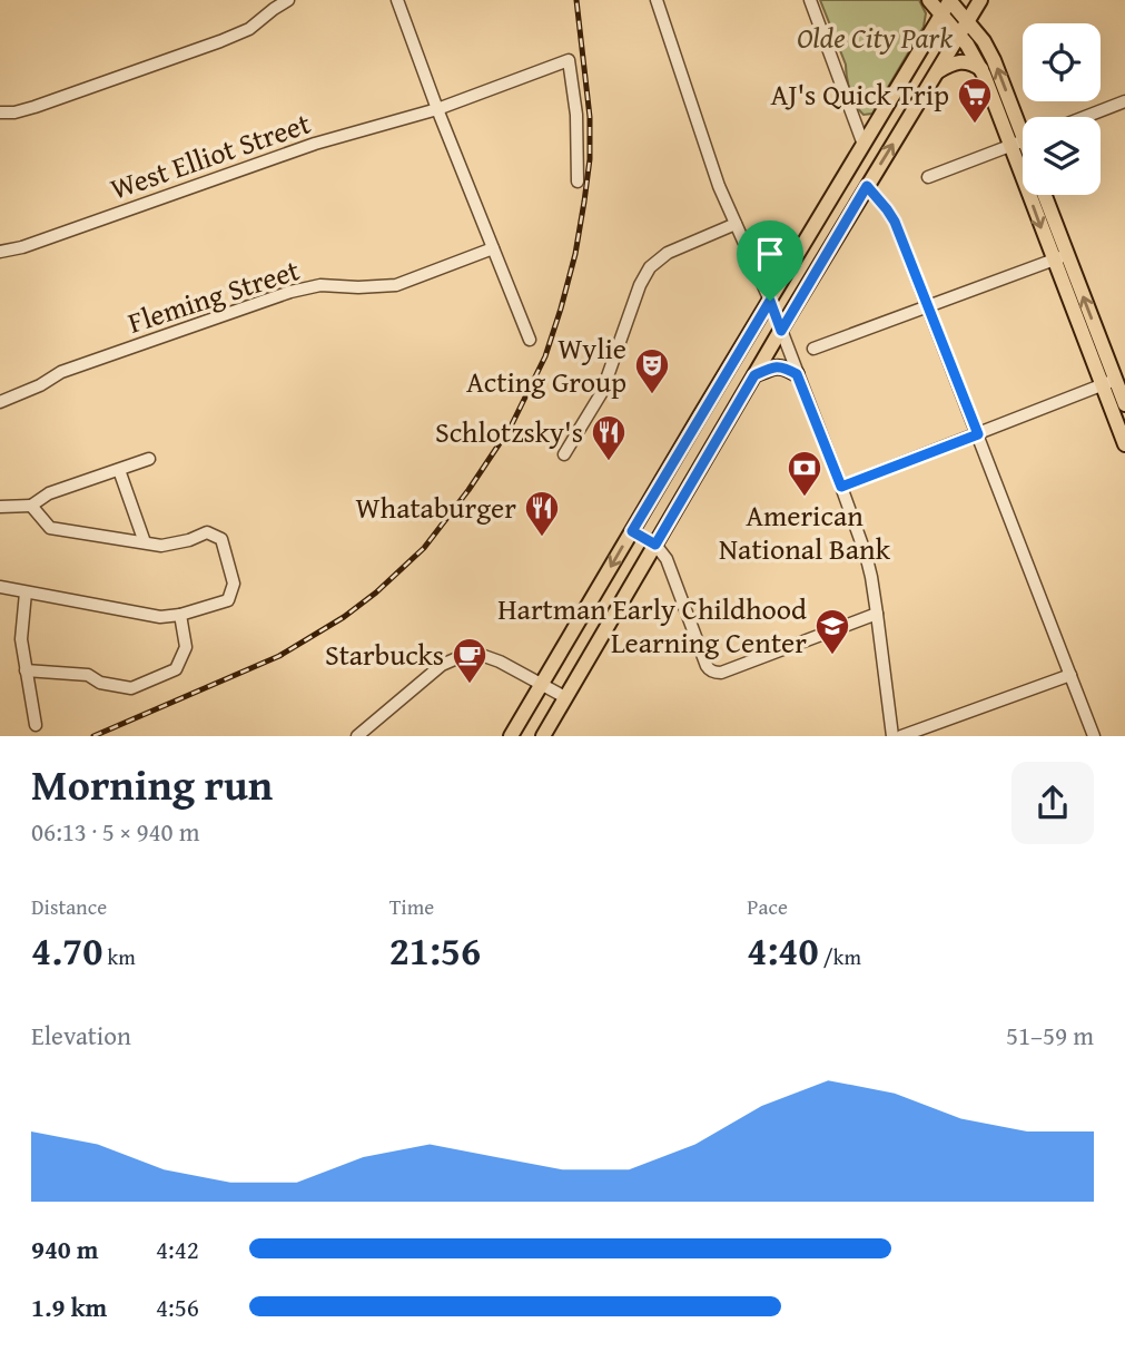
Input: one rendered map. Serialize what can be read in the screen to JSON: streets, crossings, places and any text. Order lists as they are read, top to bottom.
{
  "streets": {
    "street": ["West Elliot Street", "Fleming Street"]
  },
  "parks": ["Olde City Park"],
  "places": {
    "supermarket": ["AJ's Quick Trip"],
    "theatre": ["Wylie Acting Group"],
    "restaurant": ["Schlotzsky's", "Whataburger"],
    "bank": ["American National Bank"],
    "school or university": ["Hartman Early Childhood Learning Center"],
    "cafe": ["Starbucks"]
  },
  "page": {
    "heading": ["Morning run", "06:13 · 5 × 940 m"],
    "stats": [
      ["Distance", "4.70 km"],
      ["Time", "21:56"],
      ["Pace", "4:40 /km"]
    ],
    "chart": ["Elevation", "51–59 m"],
    "list": [
      {
        "name": "940 m",
        "note": "4:42"
      },
      {
        "name": "1.9 km",
        "note": "4:56"
      }
    ]
  }
}
